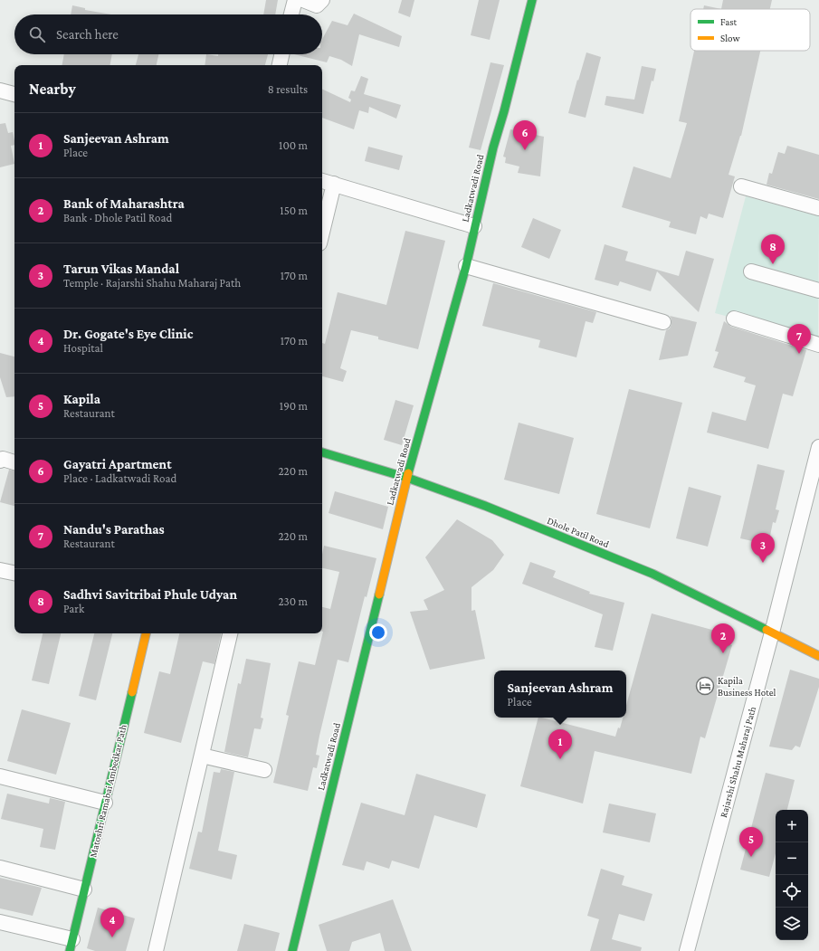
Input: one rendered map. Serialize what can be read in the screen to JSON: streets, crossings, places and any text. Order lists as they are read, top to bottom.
{
  "streets": {
    "street": [
      "Ladkatwadi Road",
      "Dhole Patil Road",
      "Rajarshi Shahu Maharaj Path",
      "Matoshri Ramabai Ambedkar Path"
    ]
  },
  "crossings": [
    ["Ladkatwadi Road", "Dhole Patil Road"],
    ["Dhole Patil Road", "Rajarshi Shahu Maharaj Path"]
  ],
  "places": {
    "hotel": ["Kapila Business Hotel"]
  },
  "legend": ["Fast", "Slow"],
  "page": {
    "search": "Search here",
    "heading": ["Nearby", "8 results"],
    "list": [
      {
        "mark": "1",
        "name": "Sanjeevan Ashram",
        "note": "Place",
        "value": "100 m"
      },
      {
        "mark": "2",
        "name": "Bank of Maharashtra",
        "note": "Bank · Dhole Patil Road",
        "value": "150 m"
      },
      {
        "mark": "3",
        "name": "Tarun Vikas Mandal",
        "note": "Temple · Rajarshi Shahu Maharaj Path",
        "value": "170 m"
      },
      {
        "mark": "4",
        "name": "Dr. Gogate's Eye Clinic",
        "note": "Hospital",
        "value": "170 m"
      },
      {
        "mark": "5",
        "name": "Kapila",
        "note": "Restaurant",
        "value": "190 m"
      },
      {
        "mark": "6",
        "name": "Gayatri Apartment",
        "note": "Place · Ladkatwadi Road",
        "value": "220 m"
      },
      {
        "mark": "7",
        "name": "Nandu's Parathas",
        "note": "Restaurant",
        "value": "220 m"
      },
      {
        "mark": "8",
        "name": "Sadhvi Savitribai Phule Udyan",
        "note": "Park",
        "value": "230 m"
      }
    ],
    "pins": [
      "6",
      "8",
      "7",
      "3",
      "2",
      "1",
      "5",
      "4"
    ],
    "popup": ["Sanjeevan Ashram", "Place"],
    "map_buttons": ["+", "−"]
  }
}
